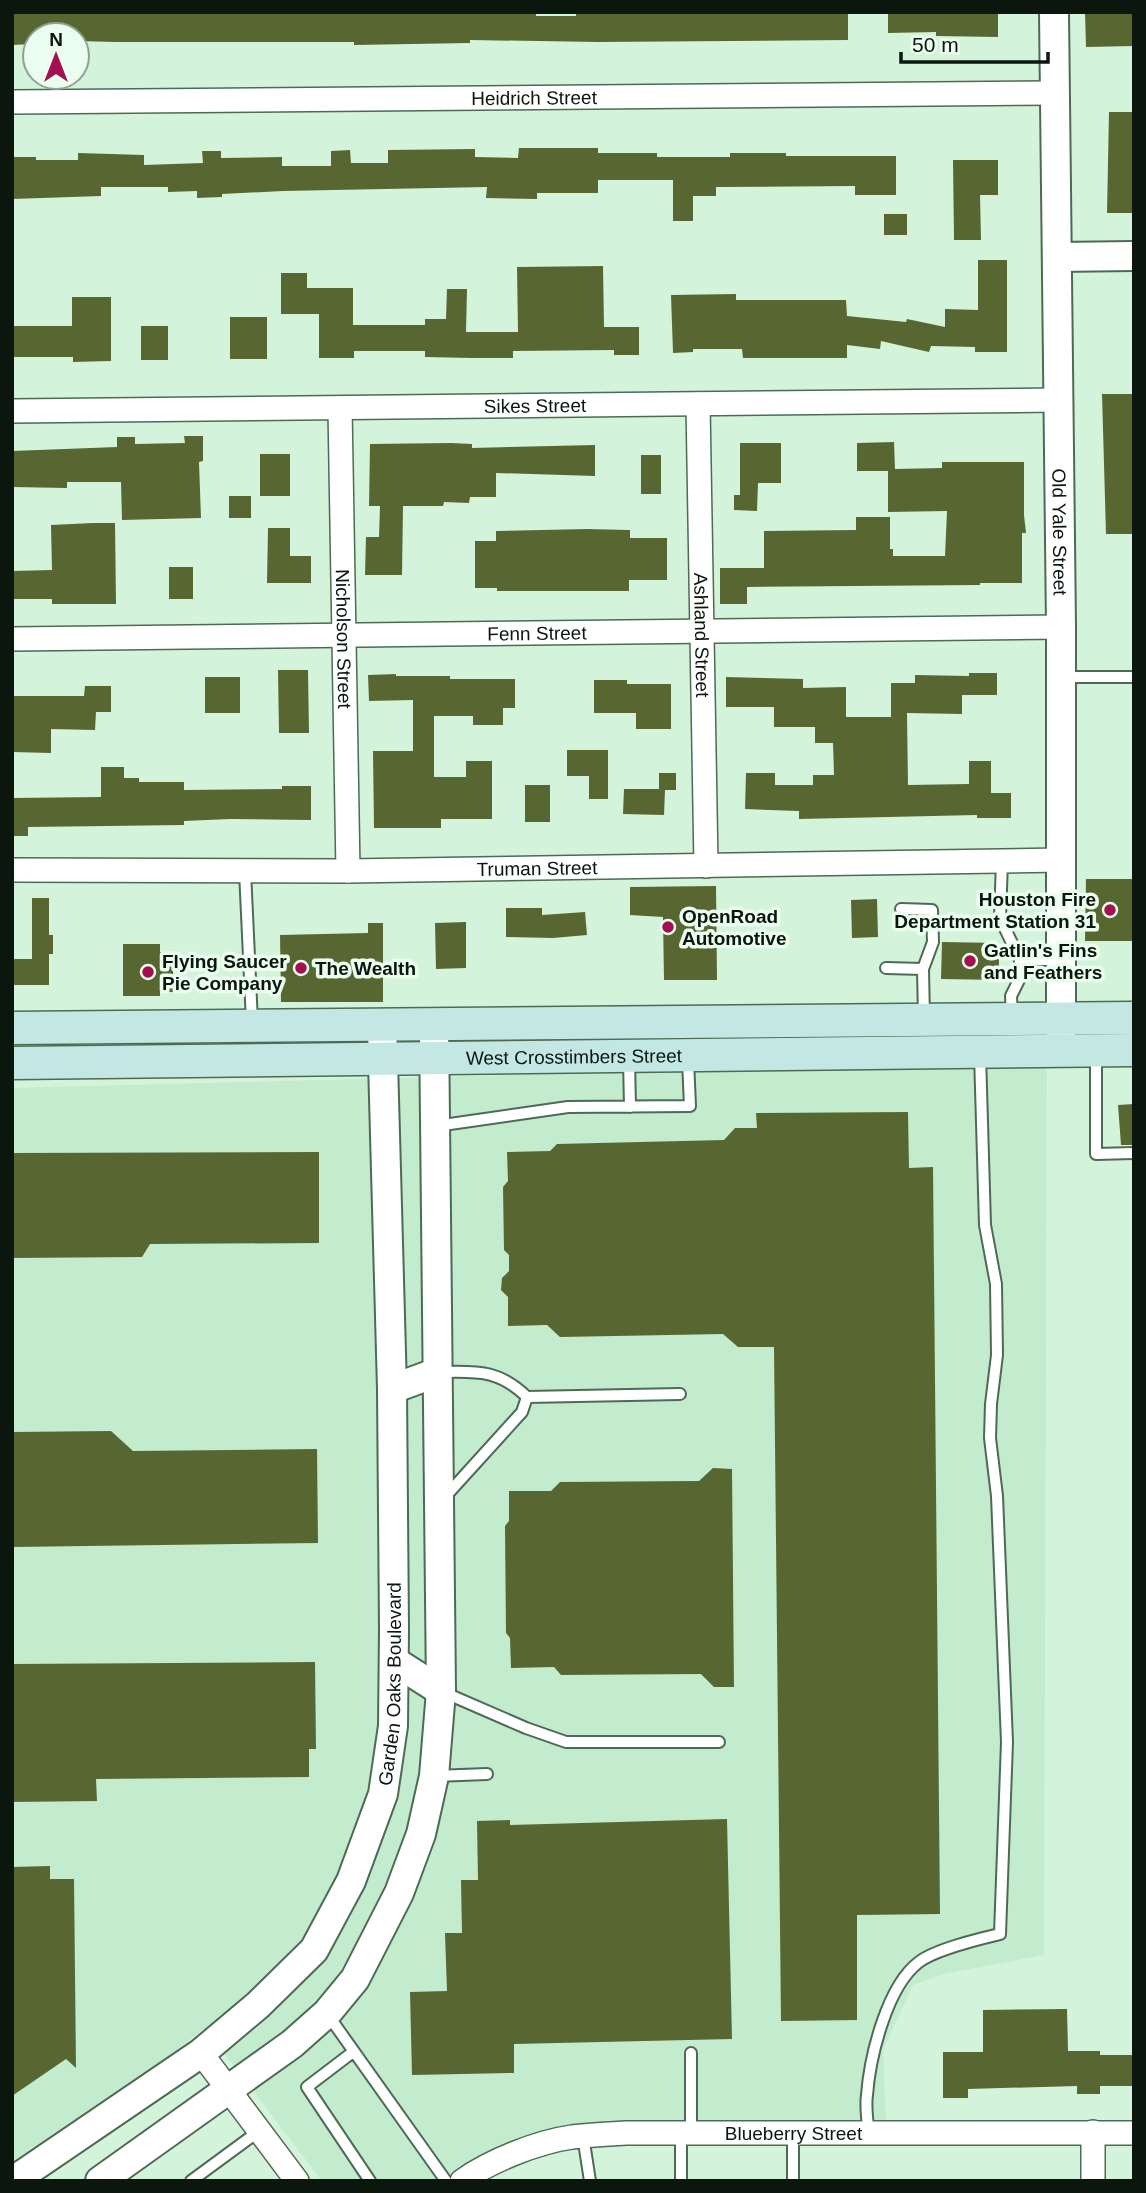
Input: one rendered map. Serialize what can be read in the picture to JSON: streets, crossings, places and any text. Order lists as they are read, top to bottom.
{
  "streets": {
    "main road": ["West Crosstimbers Street"],
    "street": [
      "Heidrich Street",
      "Sikes Street",
      "Old Yale Street",
      "Fenn Street",
      "Ashland Street",
      "Nicholson Street",
      "Truman Street",
      "Garden Oaks Boulevard",
      "Blueberry Street"
    ]
  },
  "crossings": [
    ["Heidrich Street", "Old Yale Street"],
    ["Sikes Street", "Old Yale Street"],
    ["Sikes Street", "Ashland Street"],
    ["Sikes Street", "Nicholson Street"],
    ["Old Yale Street", "Fenn Street"],
    ["Old Yale Street", "Truman Street"],
    ["Old Yale Street", "West Crosstimbers Street"],
    ["Fenn Street", "Ashland Street"],
    ["Fenn Street", "Nicholson Street"],
    ["Ashland Street", "Truman Street"],
    ["Nicholson Street", "Truman Street"],
    ["West Crosstimbers Street", "Garden Oaks Boulevard"]
  ],
  "places": [
    "Houston Fire Department Station 31",
    "OpenRoad Automotive",
    "Gatlin's Fins and Feathers",
    "The Wealth",
    "Flying Saucer Pie Company"
  ],
  "scale_bar": "50 m",
  "north": "top"
}
